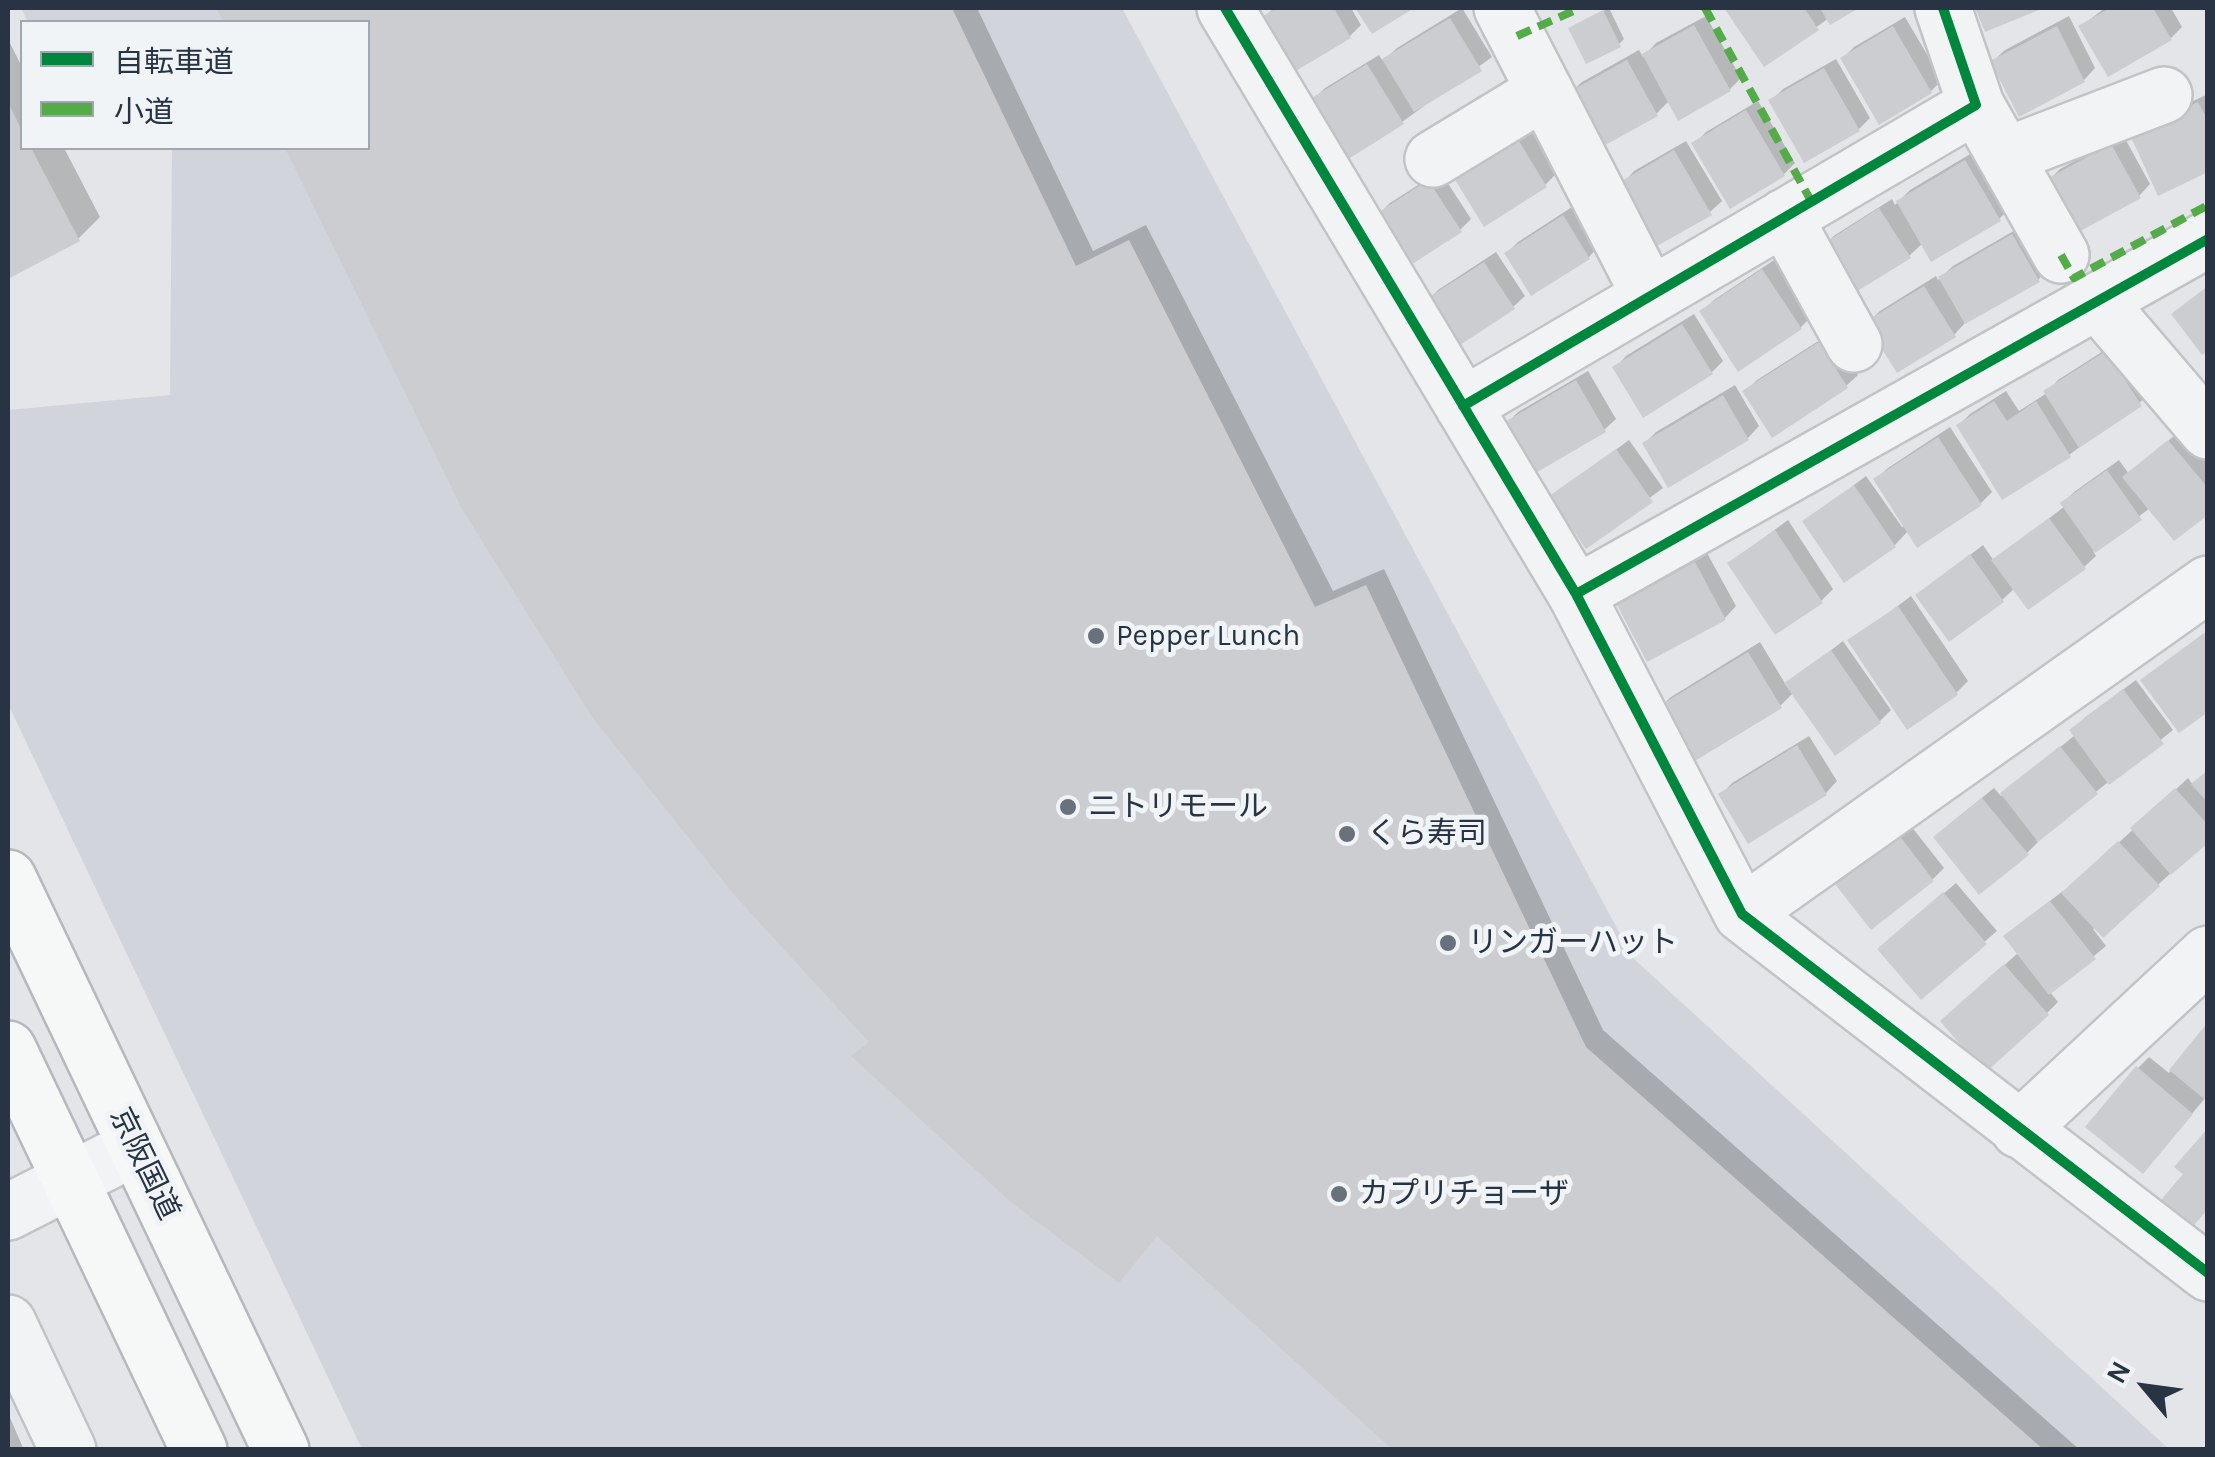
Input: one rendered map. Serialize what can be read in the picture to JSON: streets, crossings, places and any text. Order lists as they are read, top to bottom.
{
  "streets": {
    "highway": ["京阪国道"]
  },
  "places": [
    "Pepper Lunch",
    "ニトリモール",
    "くら寿司",
    "リンガーハット",
    "カプリチョーザ"
  ],
  "legend": ["自転車道", "小道"],
  "north": "top left"
}
